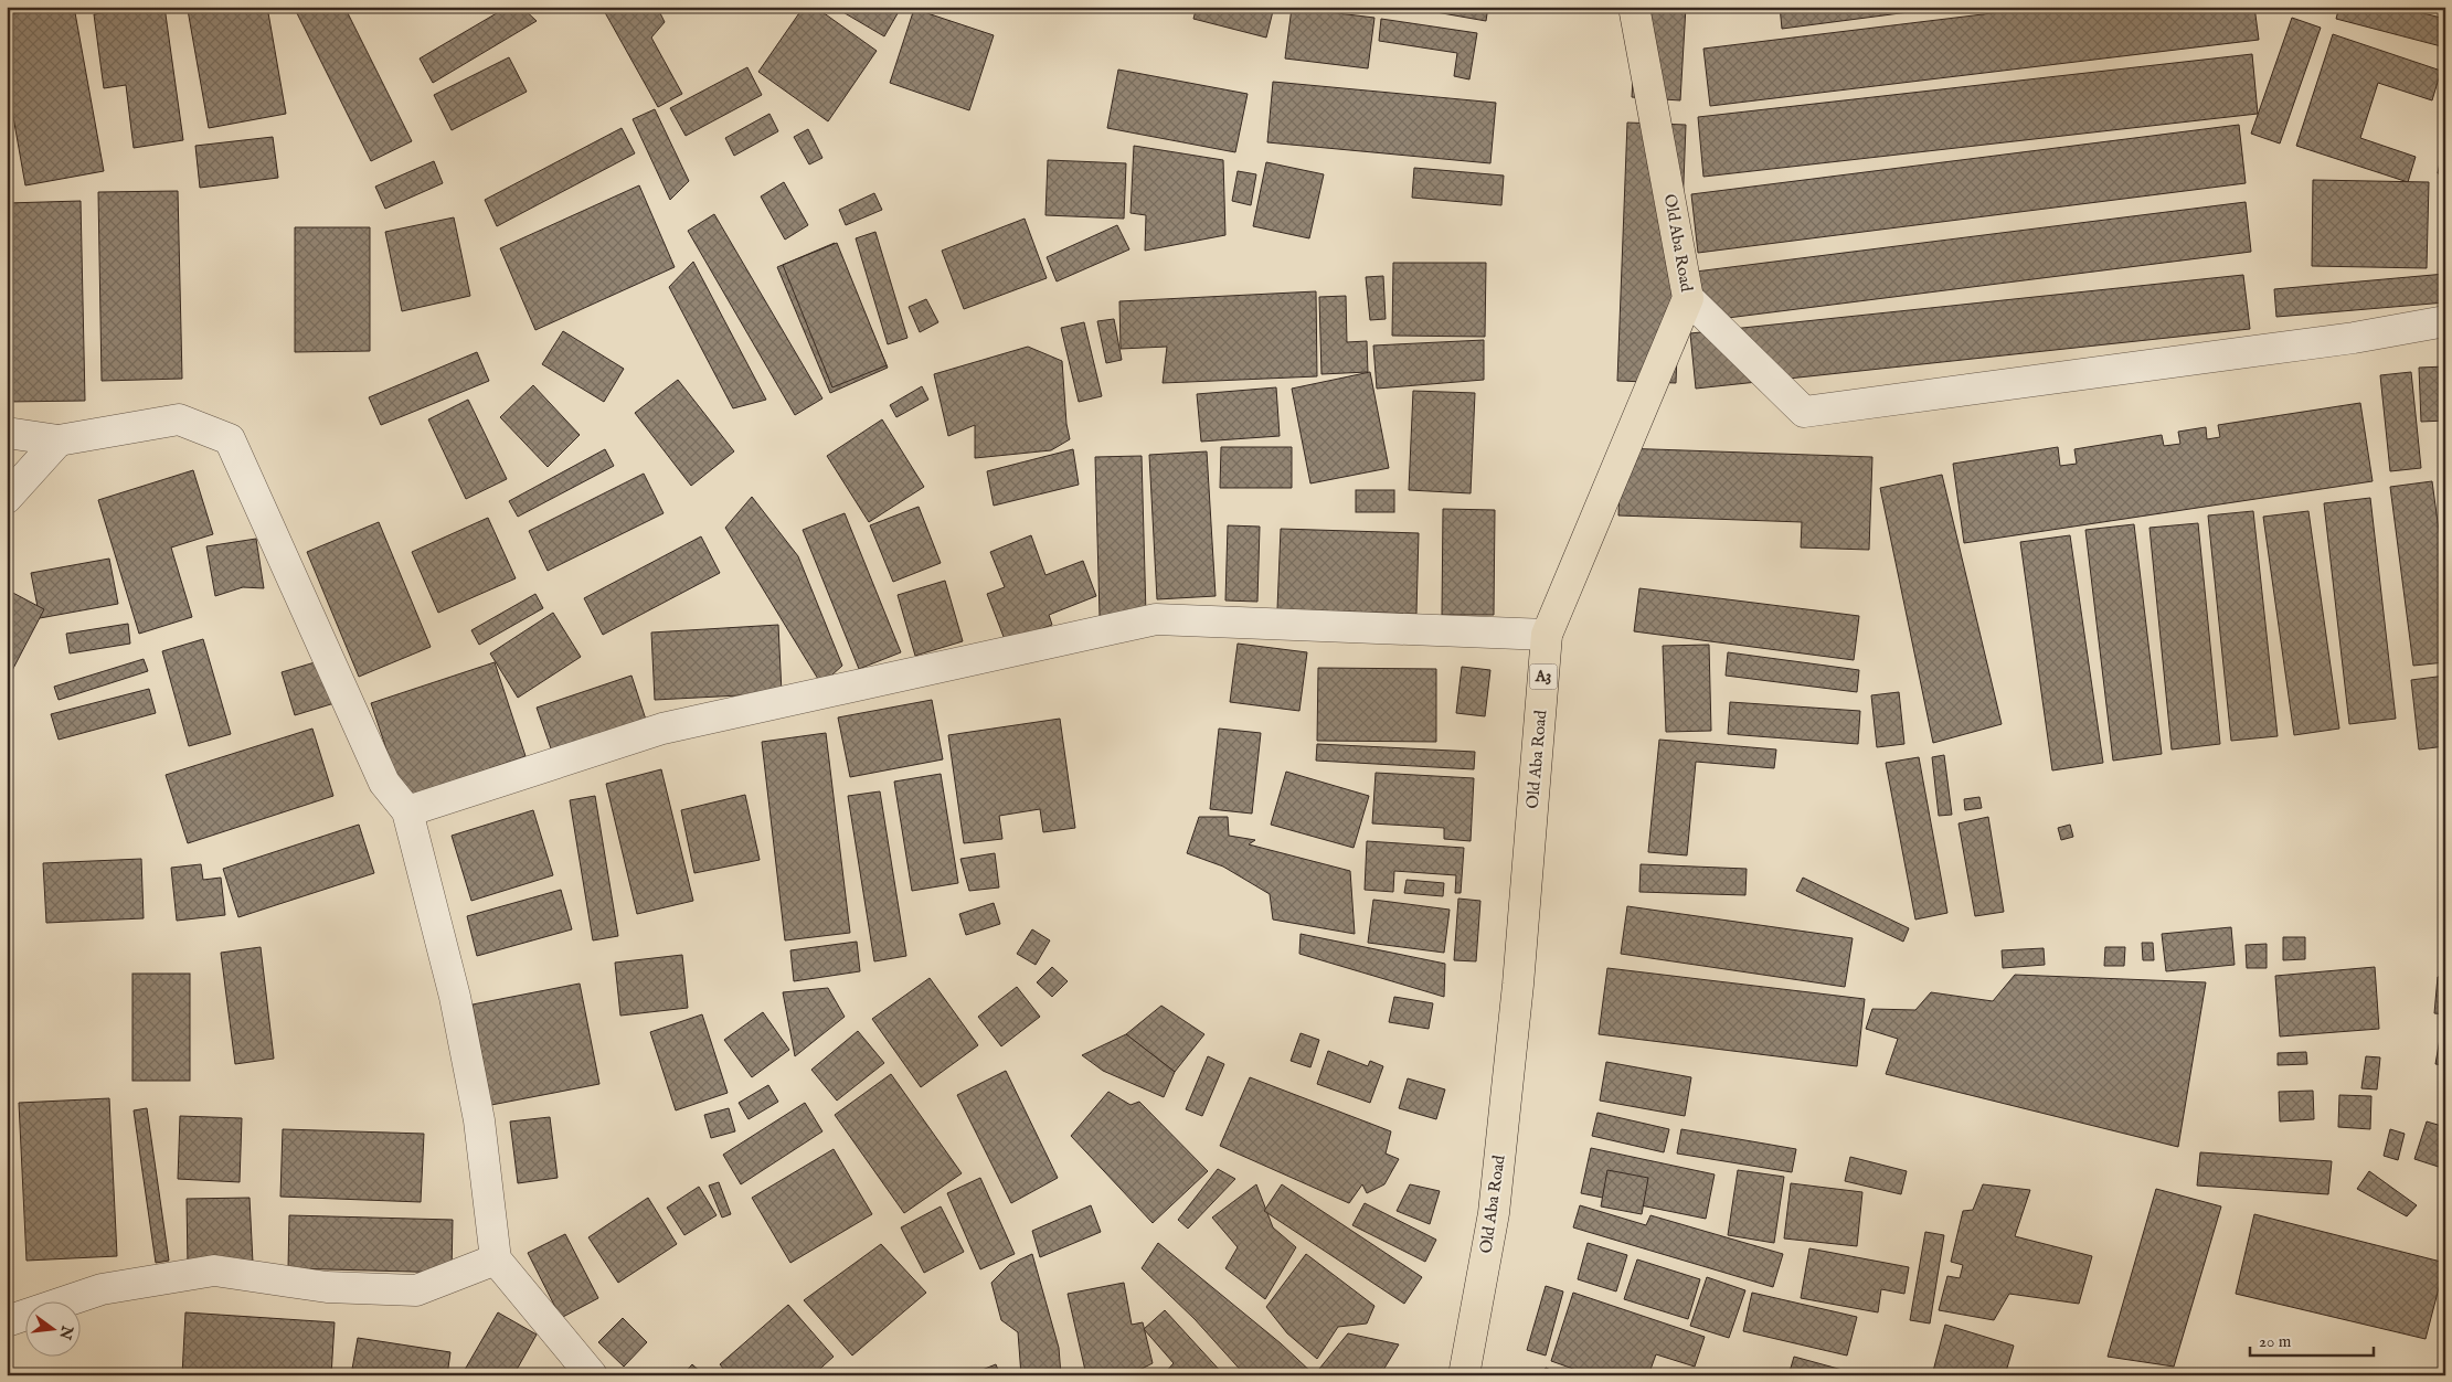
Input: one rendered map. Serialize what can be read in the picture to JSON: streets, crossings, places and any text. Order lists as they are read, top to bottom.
{
  "streets": {
    "main road": ["Old Aba Road", "A3"]
  },
  "scale_bar": "20 m",
  "north": "right"
}
